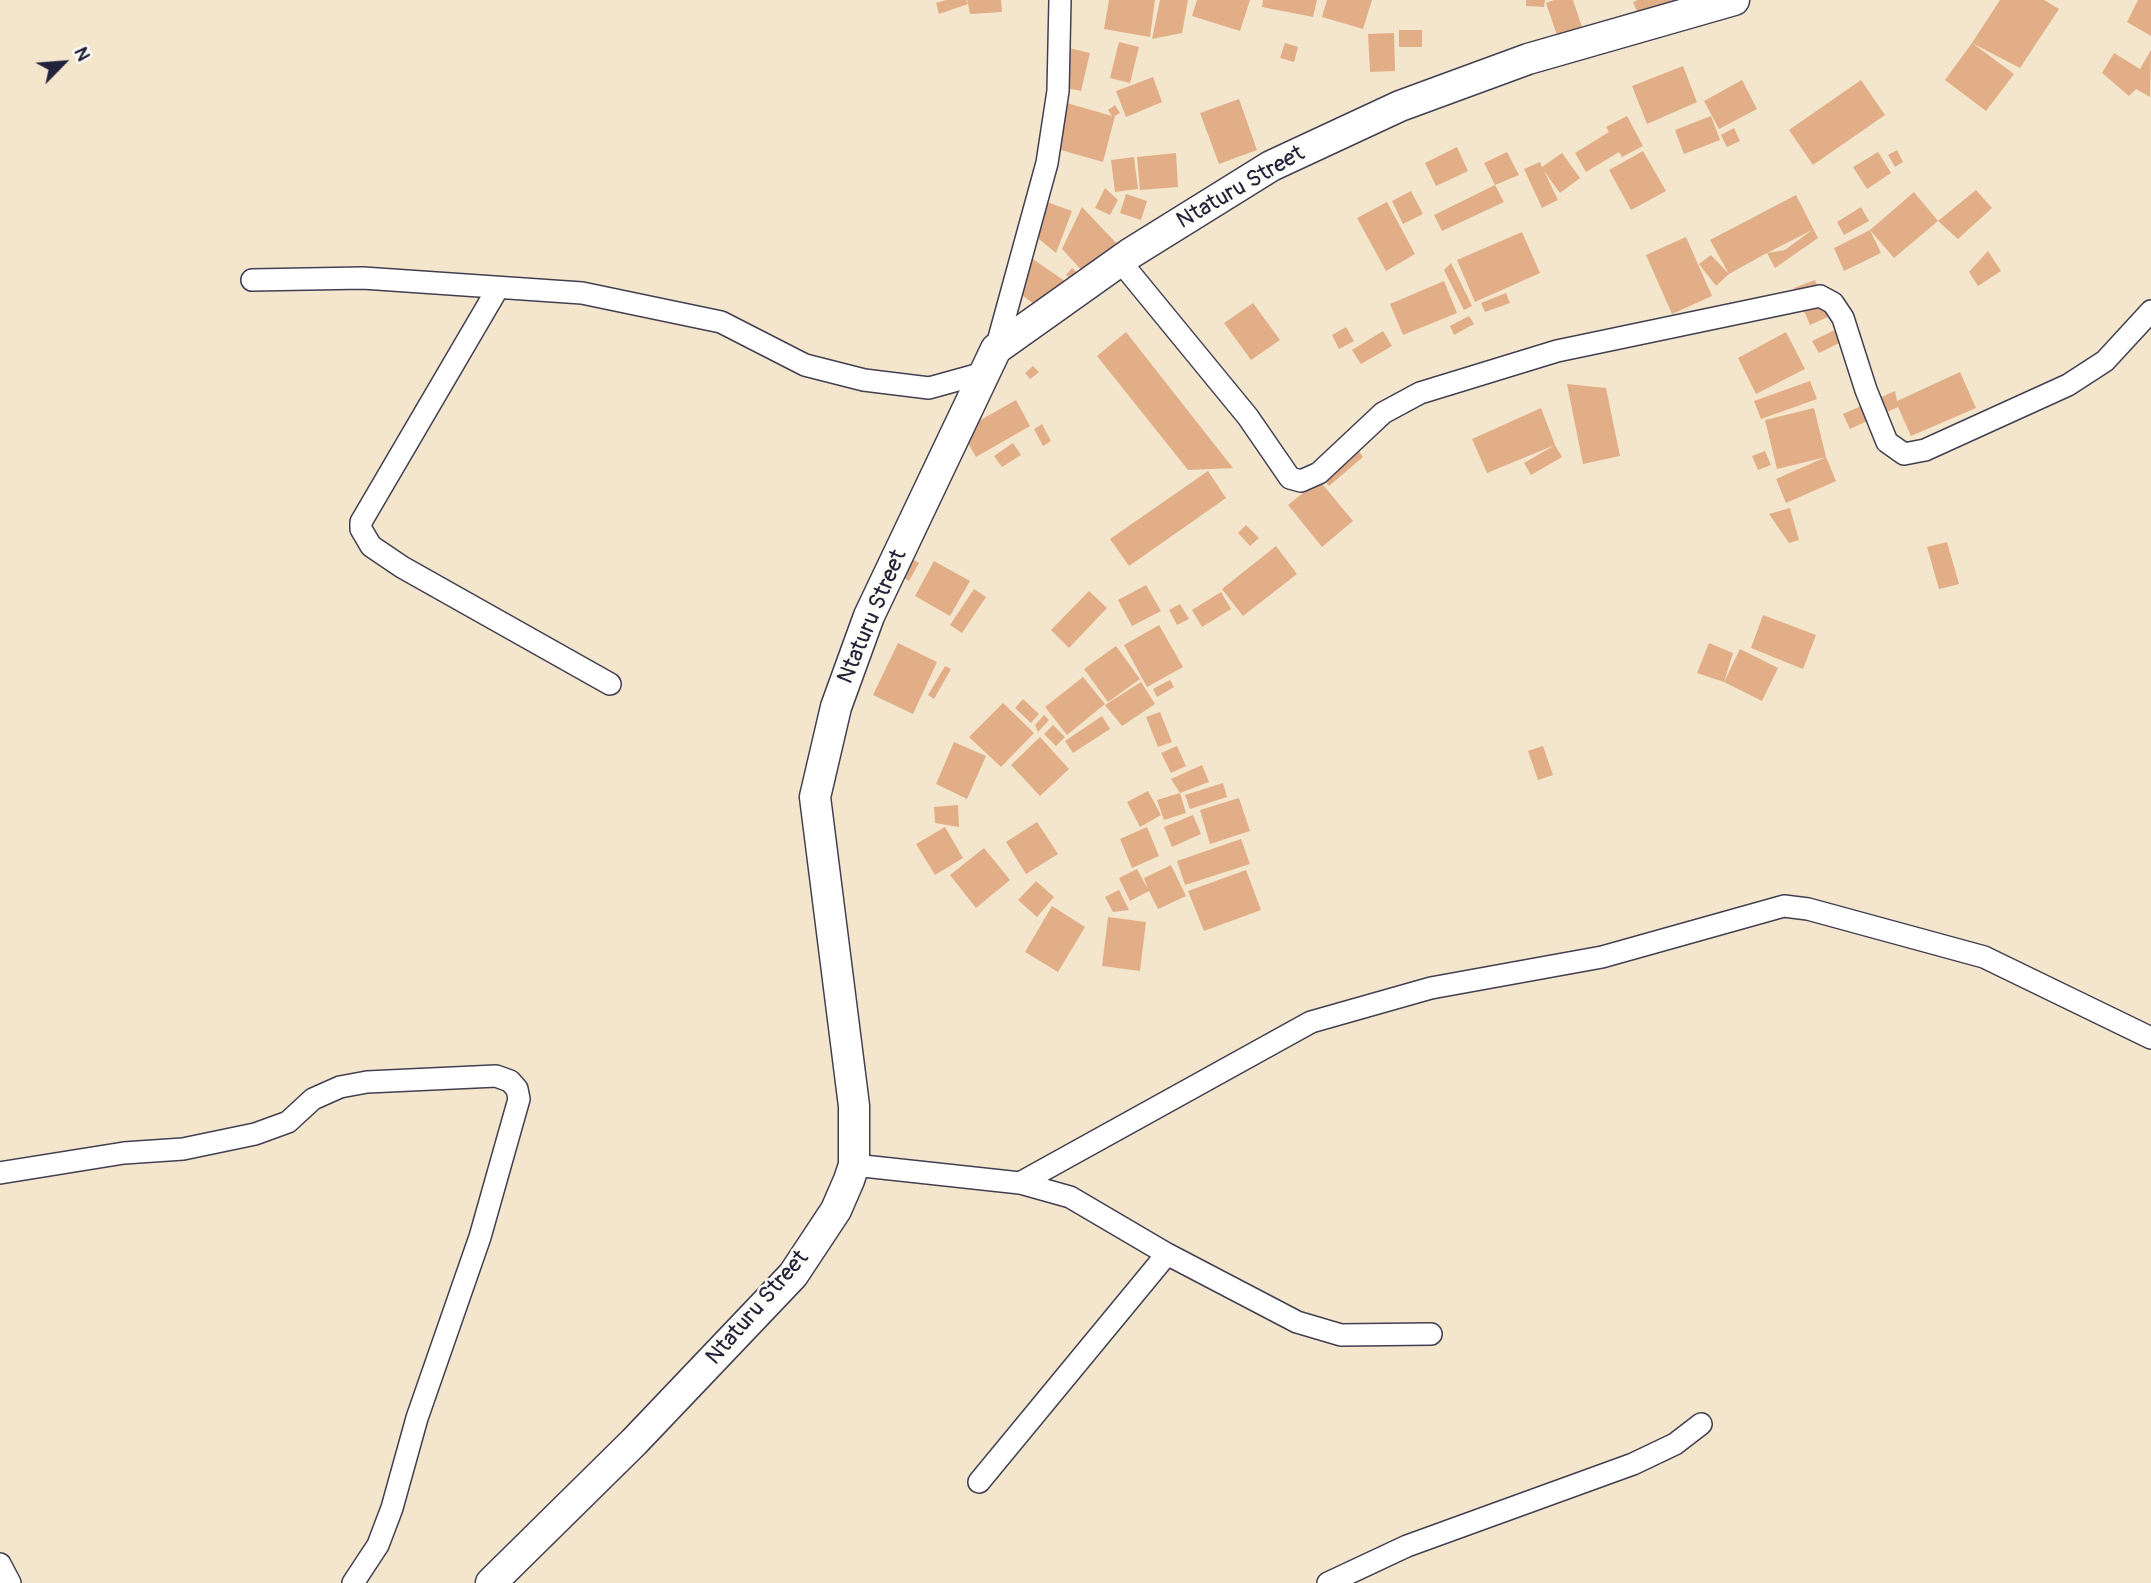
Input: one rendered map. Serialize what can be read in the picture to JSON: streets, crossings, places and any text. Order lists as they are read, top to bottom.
{
  "streets": {
    "street": ["Ntaturu Street"]
  },
  "north": "top right"
}
